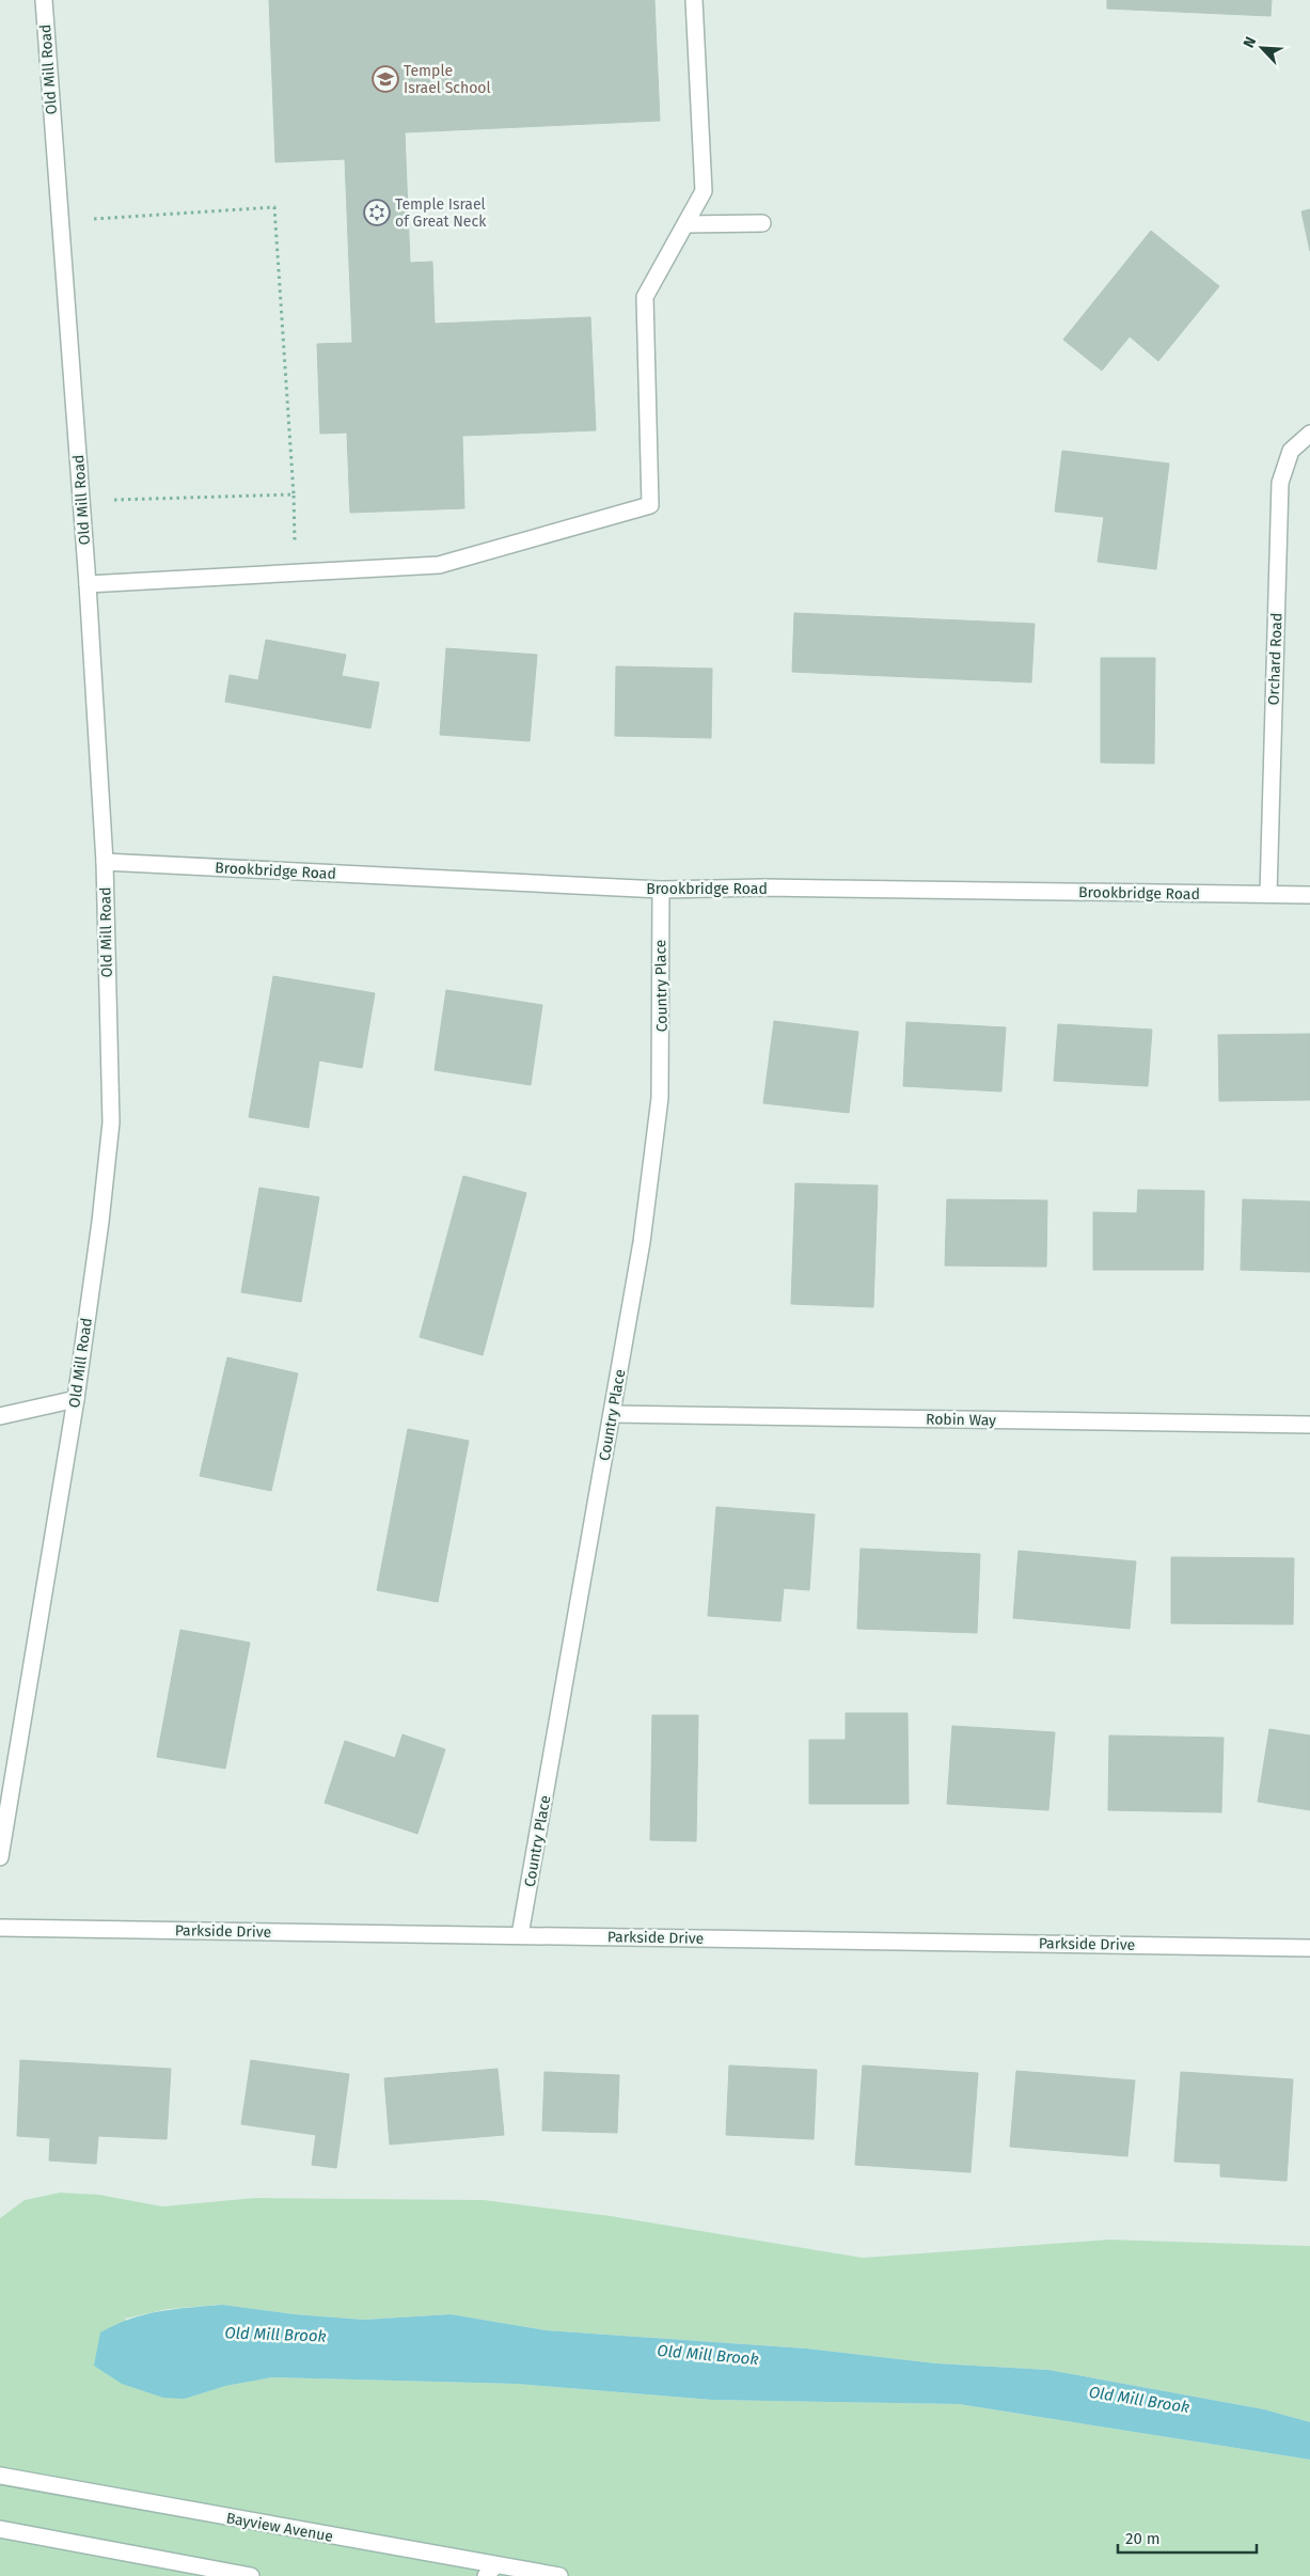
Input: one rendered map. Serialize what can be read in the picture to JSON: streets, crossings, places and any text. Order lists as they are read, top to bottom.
{
  "streets": {
    "street": [
      "Old Mill Road",
      "Orchard Road",
      "Brookbridge Road",
      "Country Place",
      "Robin Way",
      "Parkside Drive",
      "Bayview Avenue"
    ]
  },
  "crossings": [
    ["Old Mill Road", "Brookbridge Road"],
    ["Orchard Road", "Brookbridge Road"],
    ["Brookbridge Road", "Country Place"],
    ["Country Place", "Robin Way"],
    ["Country Place", "Parkside Drive"]
  ],
  "water": ["Old Mill Brook"],
  "places": {
    "school or university": ["Temple Israel School"],
    "synagogue": ["Temple Israel of Great Neck"]
  },
  "scale_bar": "20 m",
  "north": "top left"
}
